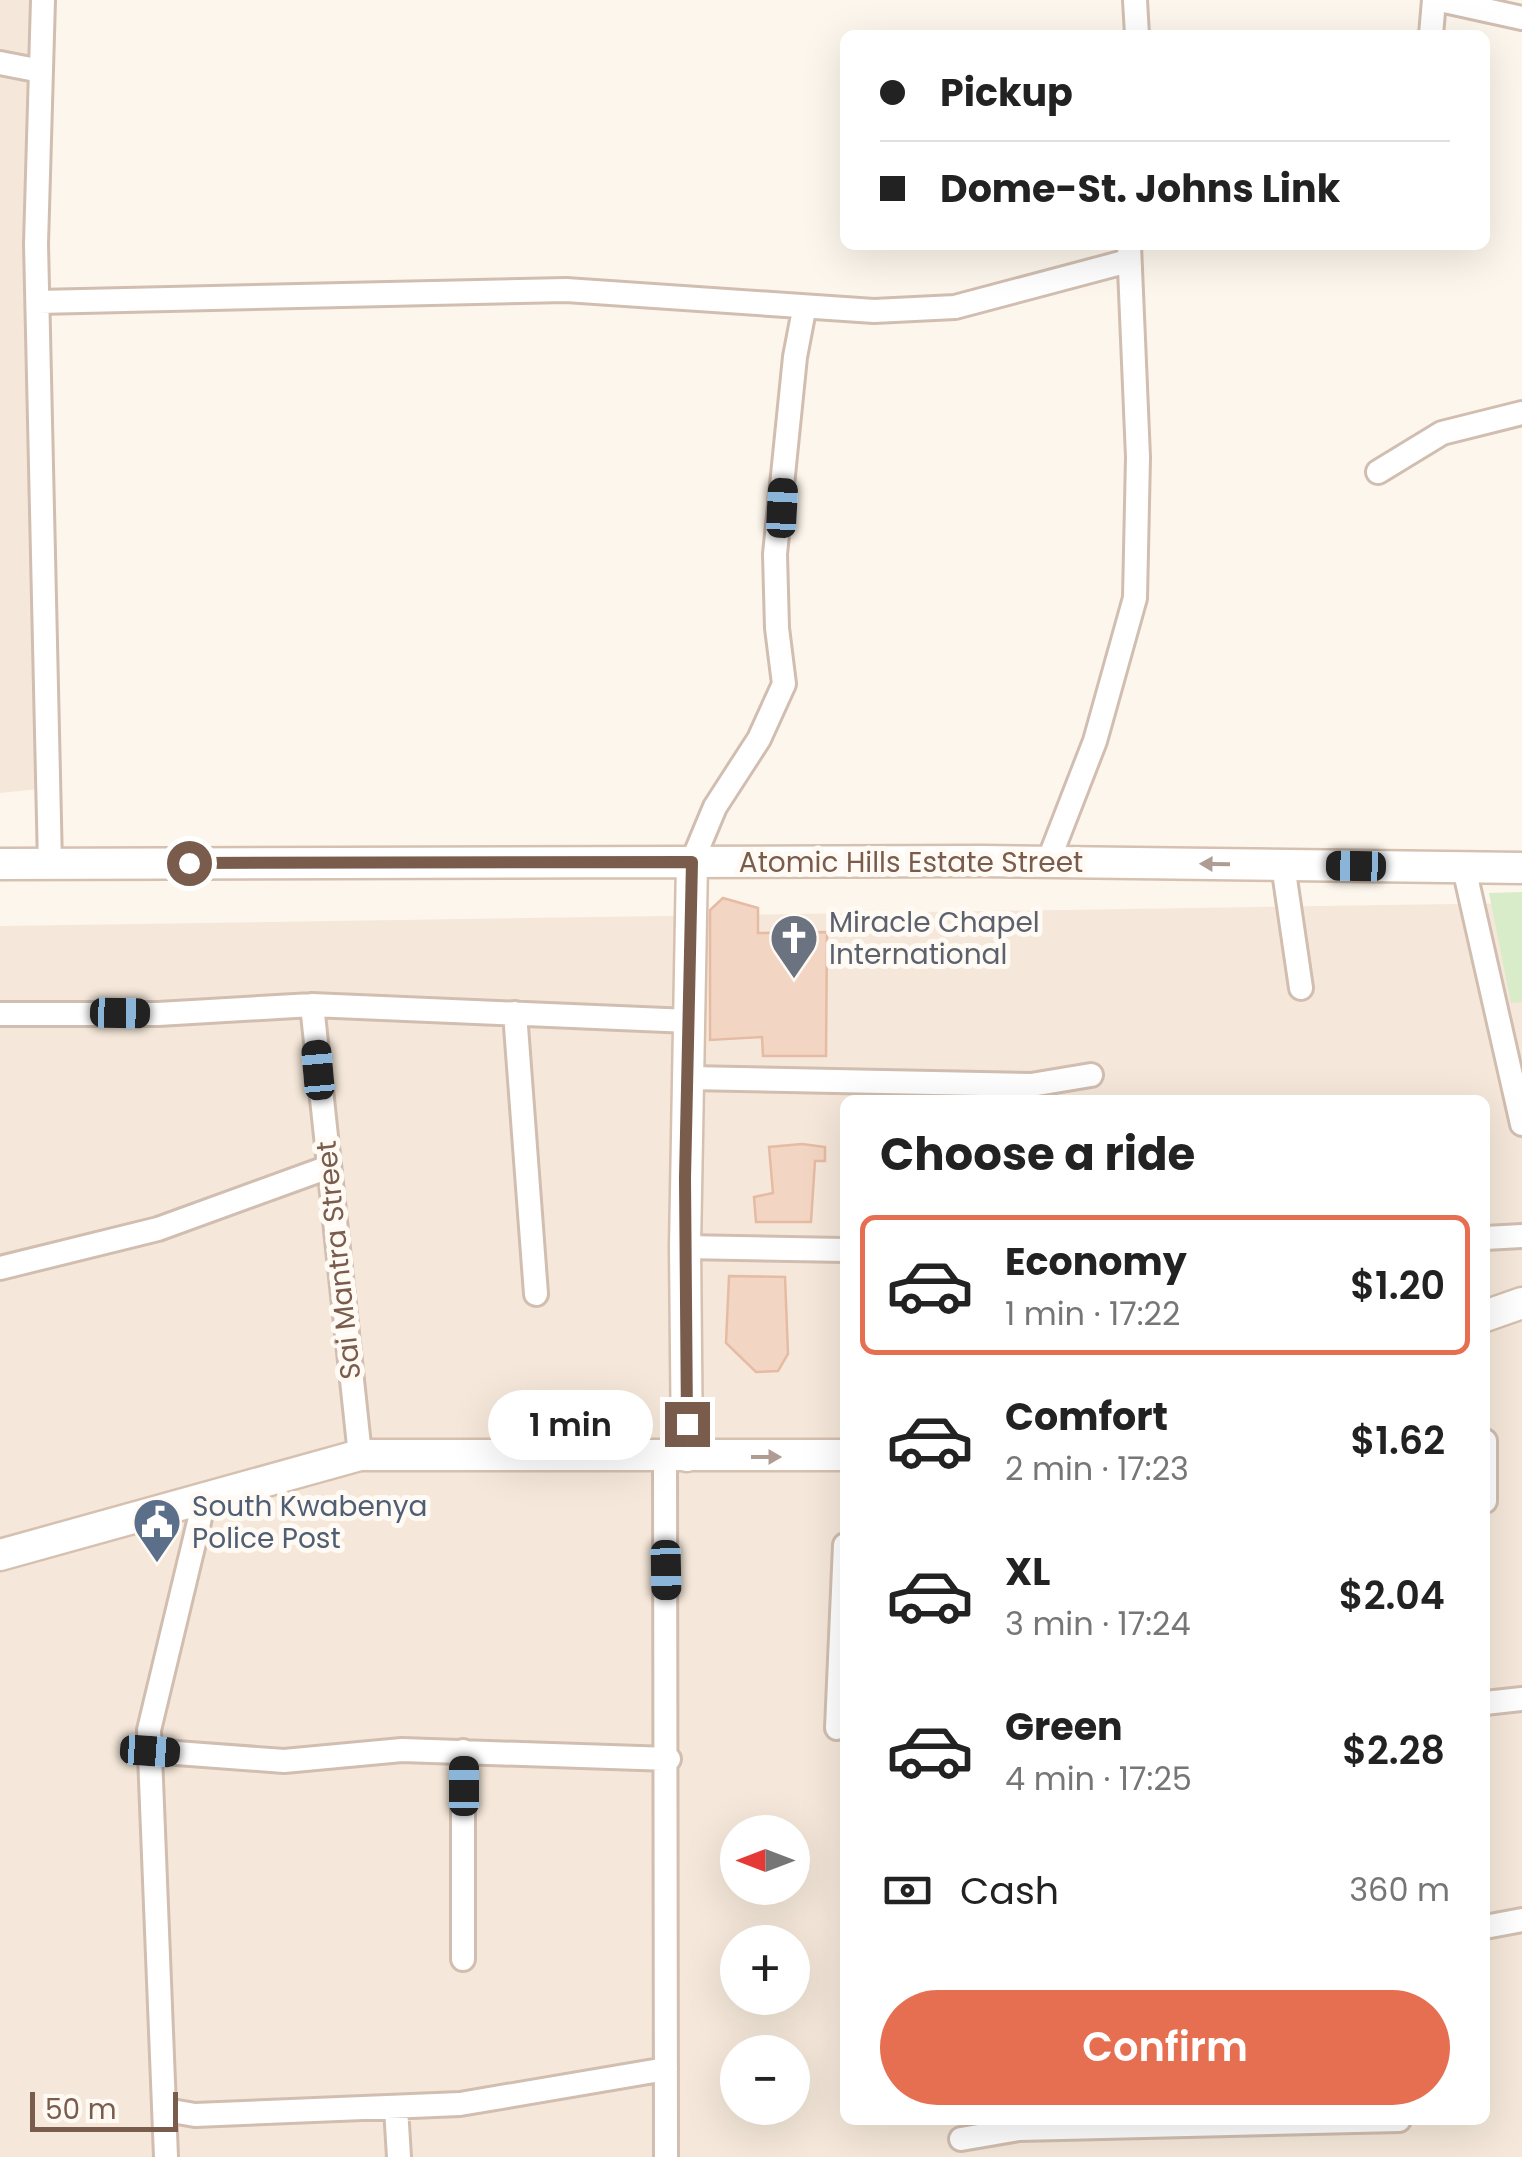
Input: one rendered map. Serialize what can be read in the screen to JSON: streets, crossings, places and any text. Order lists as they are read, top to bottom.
{
  "streets": {
    "main road": ["Atomic Hills Estate Street"],
    "street": ["Sai Mantra Street"]
  },
  "places": {
    "church": ["Miracle Chapel International"],
    "public building": ["South Kwabenya Police Post"]
  },
  "scale_bar": "50 m",
  "north": "left",
  "page": {
    "banner": ["Pickup", "Dome-St. Johns Link"],
    "heading": "Choose a ride",
    "list": [
      {
        "name": "Economy",
        "note": "1 min · 17:22",
        "value": "$1.20"
      },
      {
        "name": "Comfort",
        "note": "2 min · 17:23",
        "value": "$1.62"
      },
      {
        "name": "XL",
        "note": "3 min · 17:24",
        "value": "$2.04"
      },
      {
        "name": "Green",
        "note": "4 min · 17:25",
        "value": "$2.28"
      }
    ],
    "bubble": "1 min",
    "map_buttons": ["+", "−"],
    "pay": ["Cash", "360 m"],
    "buttons": "Confirm",
    "scale": "50 m"
  }
}
